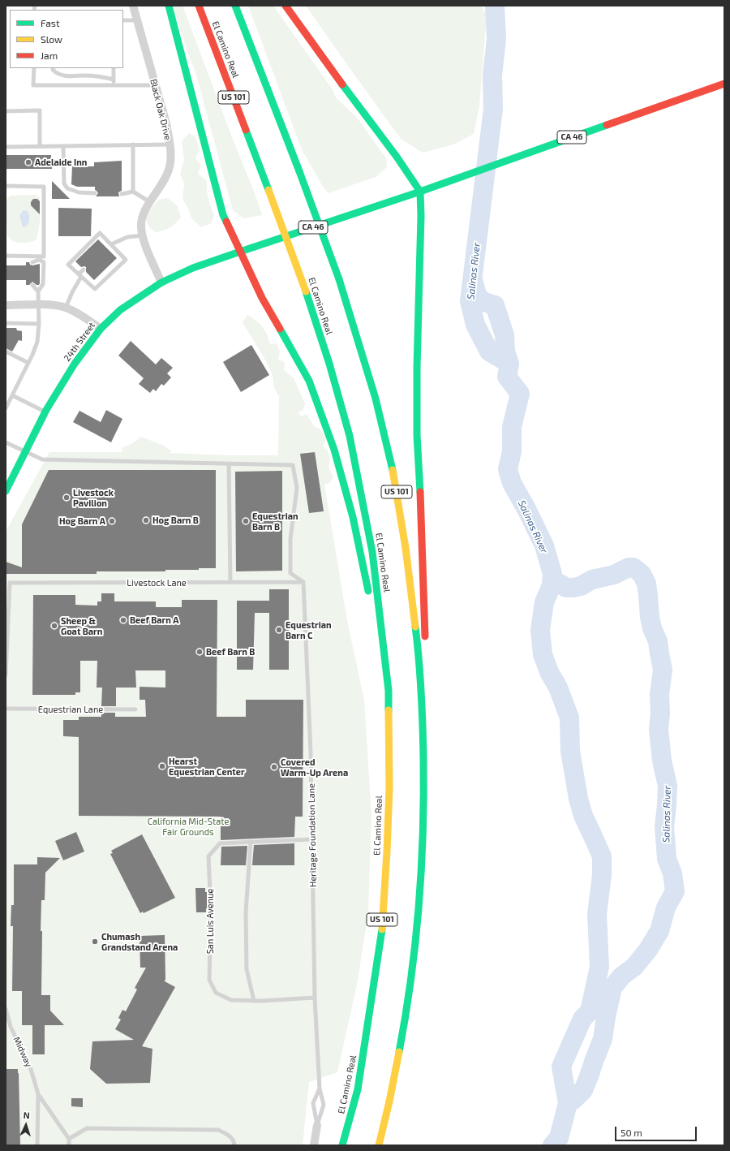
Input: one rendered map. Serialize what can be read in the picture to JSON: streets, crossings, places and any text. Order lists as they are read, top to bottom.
{
  "streets": {
    "main road": [
      "El Camino Real",
      "US 101",
      "CA 46",
      "24th Street"
    ],
    "street": ["Black Oak Drive"],
    "lane": [
      "Livestock Lane",
      "Equestrian Lane",
      "Heritage Foundation Lane",
      "San Luis Avenue",
      "Midway"
    ]
  },
  "crossings": [
    ["Black Oak Drive", "24th Street"],
    ["CA 46", "24th Street"],
    ["Livestock Lane", "Heritage Foundation Lane"],
    ["Heritage Foundation Lane", "San Luis Avenue"]
  ],
  "water": ["Salinas River"],
  "parks": ["California Mid-State Fair Grounds"],
  "places": [
    "Adelaide Inn",
    "Livestock Pavilion",
    "Hog Barn B",
    "Hog Barn A",
    "Equestrian Barn B",
    "Beef Barn A",
    "Sheep & Goat Barn",
    "Equestrian Barn C",
    "Beef Barn B",
    "Hearst Equestrian Center",
    "Covered Warm-Up Arena",
    "Chumash Grandstand Arena"
  ],
  "legend": ["Fast", "Slow", "Jam"],
  "scale_bar": "50 m",
  "north": "top"
}
